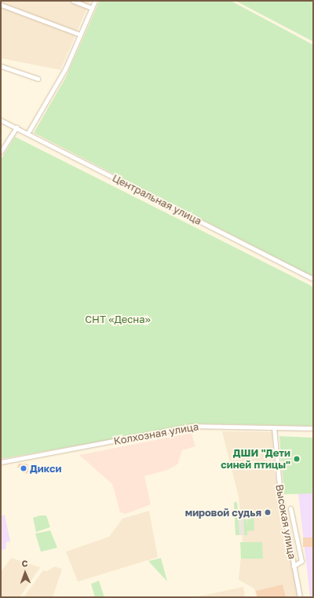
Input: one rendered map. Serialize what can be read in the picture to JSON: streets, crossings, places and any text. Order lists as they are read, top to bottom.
{
  "streets": {
    "street": ["Центральная улица", "Колхозная улица", "Высокая улица"]
  },
  "crossings": [
    ["Колхозная улица", "Высокая улица"]
  ],
  "parks": ["СНТ «Десна»"],
  "places": ["ДШИ \"Дети синей птицы\"", "Дикси", "мировой судья"],
  "north": "top"
}
